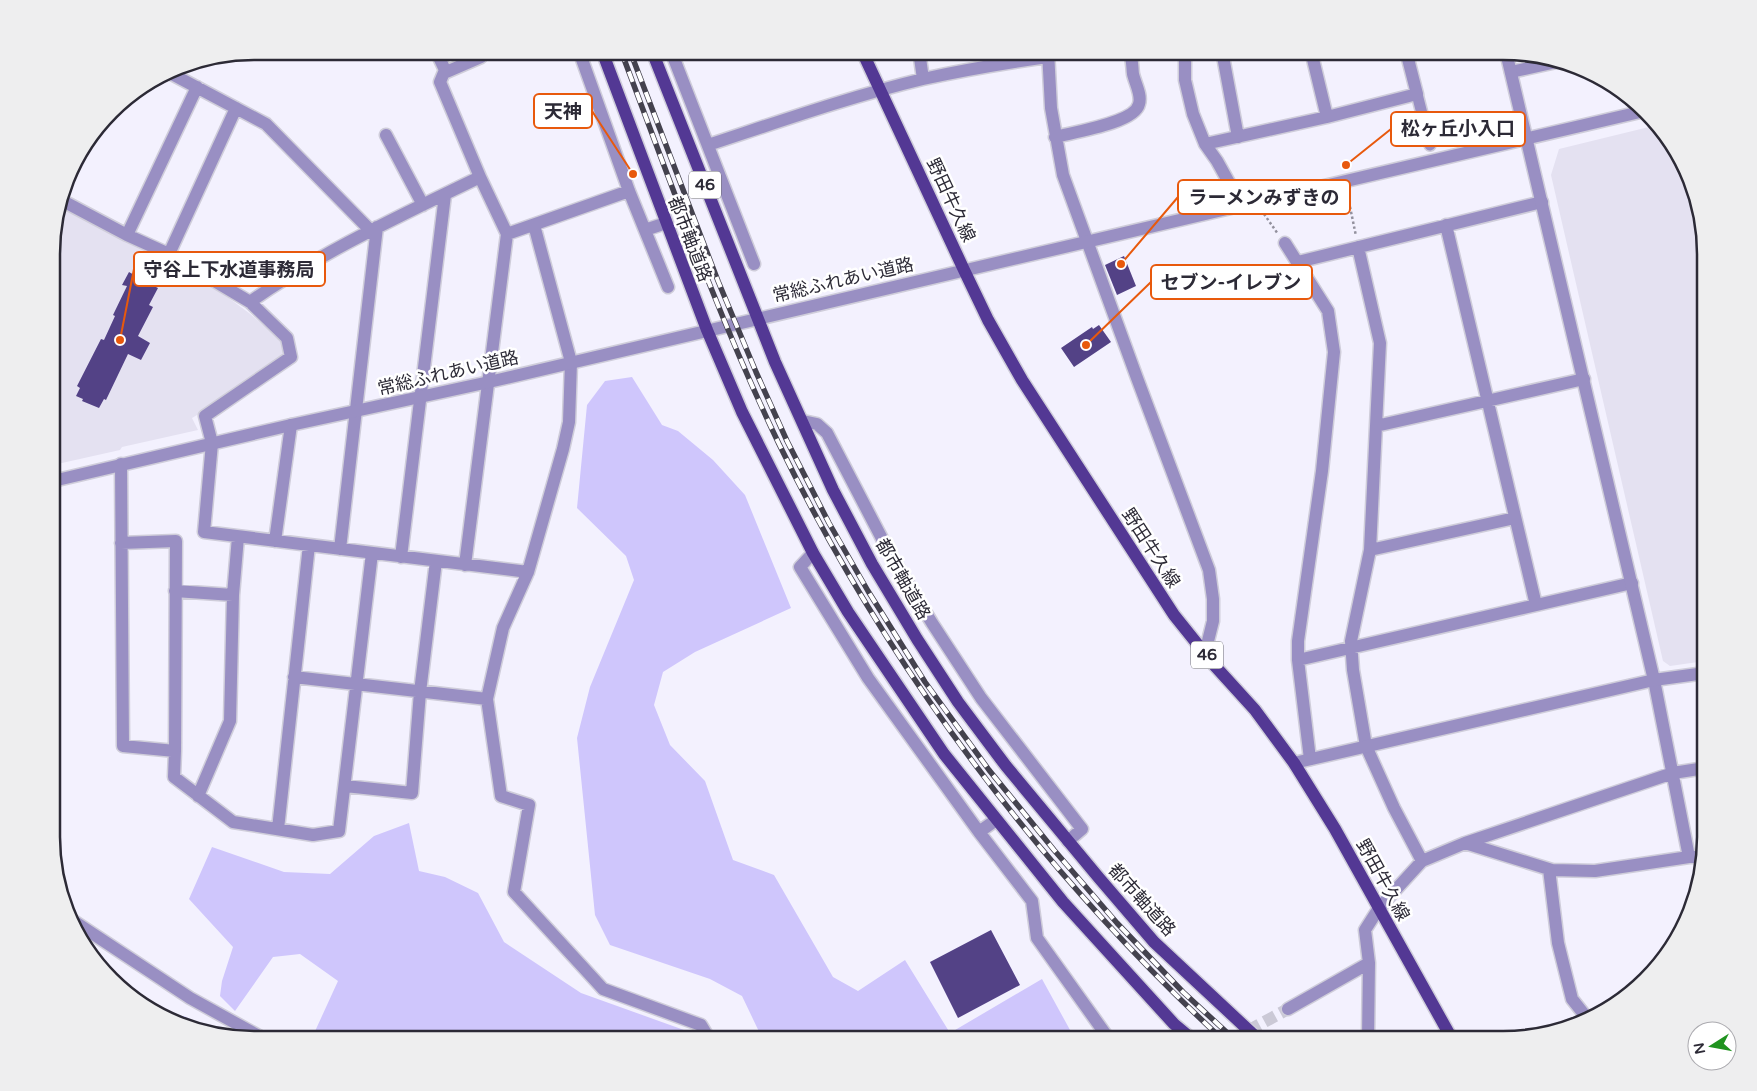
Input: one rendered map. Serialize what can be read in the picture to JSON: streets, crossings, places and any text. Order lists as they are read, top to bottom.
{
  "streets": {
    "main road": ["46", "野田牛久線", "都市軸道路"],
    "street": ["常総ふれあい道路"]
  },
  "crossings": [
    ["野田牛久線", "常総ふれあい道路"],
    ["都市軸道路", "常総ふれあい道路"]
  ],
  "places": [
    "松ヶ丘小入口",
    "天神",
    "ラーメンみずきの",
    "守谷上下水道事務局",
    "セブン-イレブン"
  ],
  "north": "left"
}
